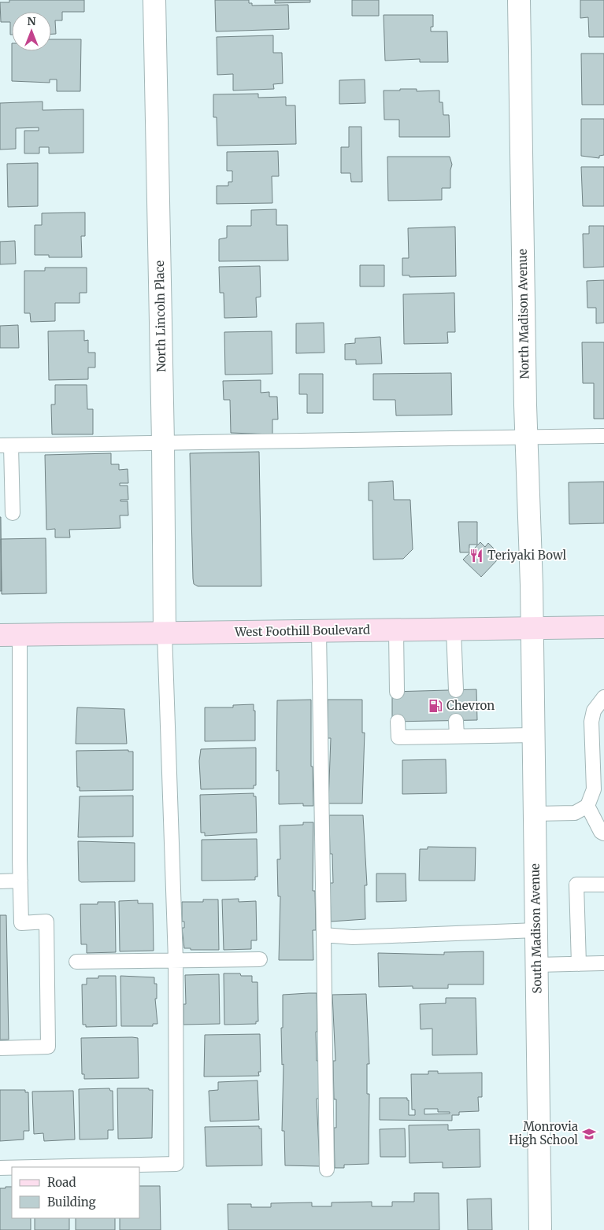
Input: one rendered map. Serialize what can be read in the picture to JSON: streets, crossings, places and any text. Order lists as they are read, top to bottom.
{
  "streets": {
    "main road": ["West Foothill Boulevard"],
    "street": ["North Madison Avenue", "North Lincoln Place", "South Madison Avenue"]
  },
  "crossings": [
    ["North Madison Avenue", "West Foothill Boulevard"],
    ["North Madison Avenue", "South Madison Avenue"],
    ["North Lincoln Place", "West Foothill Boulevard"],
    ["West Foothill Boulevard", "South Madison Avenue"]
  ],
  "places": {
    "restaurant": ["Teriyaki Bowl"],
    "fuel station": ["Chevron"],
    "school or university": ["Monrovia High School"]
  },
  "legend": ["Road", "Building"],
  "north": "top"
}
